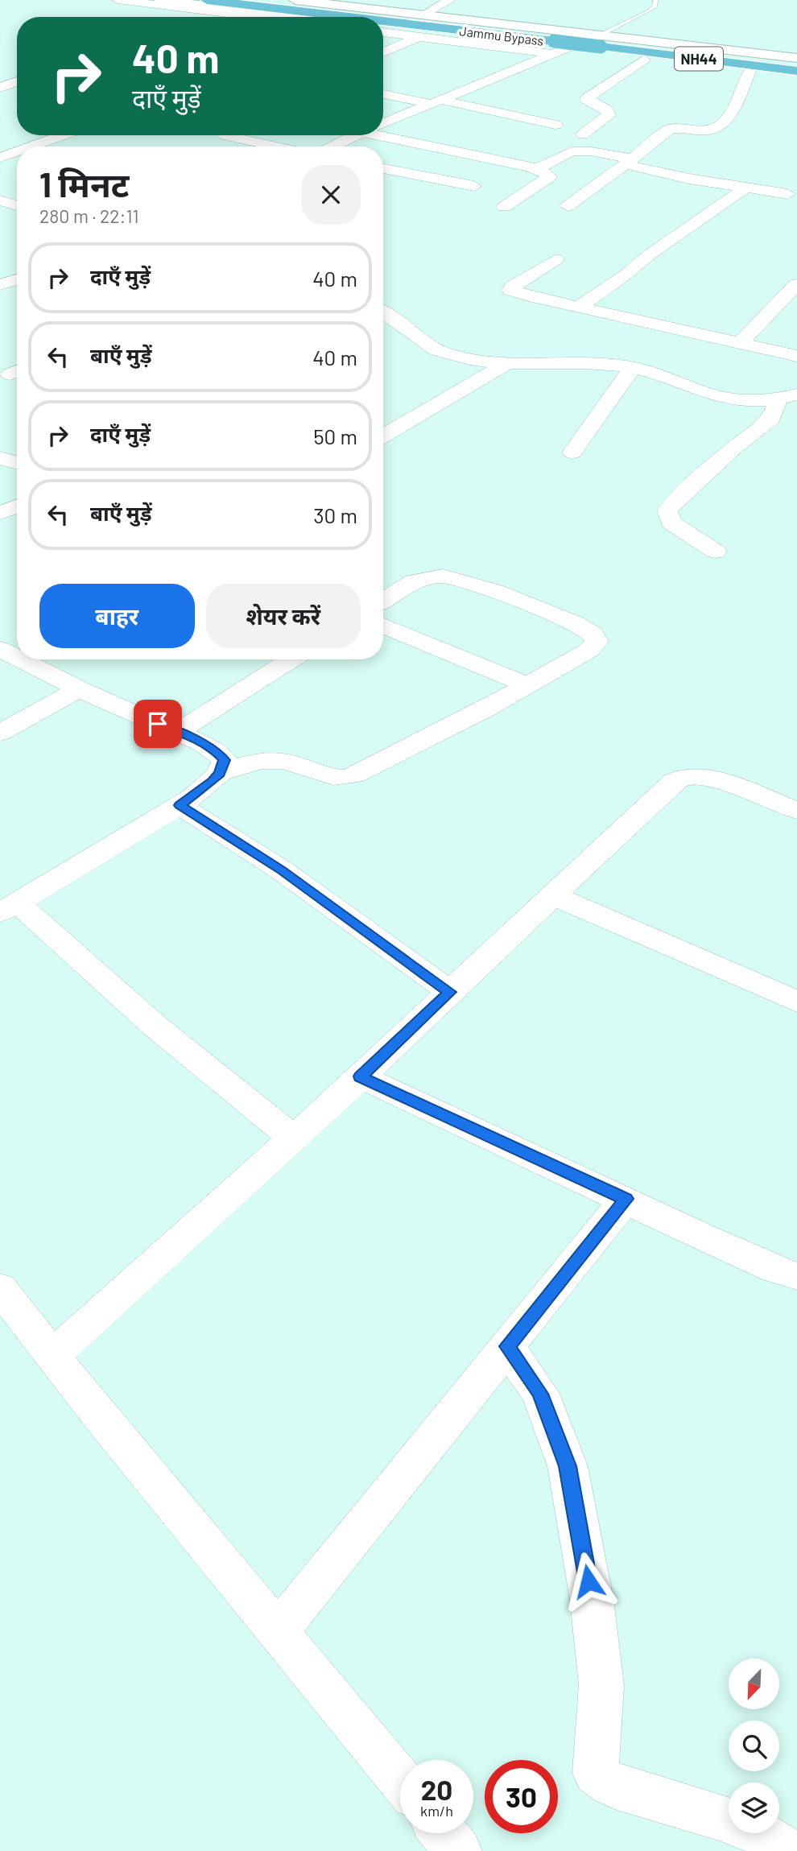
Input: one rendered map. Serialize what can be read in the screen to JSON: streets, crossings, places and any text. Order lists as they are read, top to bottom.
{
  "streets": {
    "highway": ["Jammu Bypass", "NH44"]
  },
  "north": "bottom left",
  "page": {
    "turn": ["40 m", "दाएँ मुड़ें"],
    "heading": ["1 मिनट", "280 m · 22:11"],
    "list": [
      {
        "name": "दाएँ मुड़ें",
        "value": "40 m"
      },
      {
        "name": "बाएँ मुड़ें",
        "value": "40 m"
      },
      {
        "name": "दाएँ मुड़ें",
        "value": "50 m"
      },
      {
        "name": "बाएँ मुड़ें",
        "value": "30 m"
      }
    ],
    "buttons": ["बाहर", "शेयर करें"],
    "speed": "20 km/h",
    "limit": "30"
  }
}
